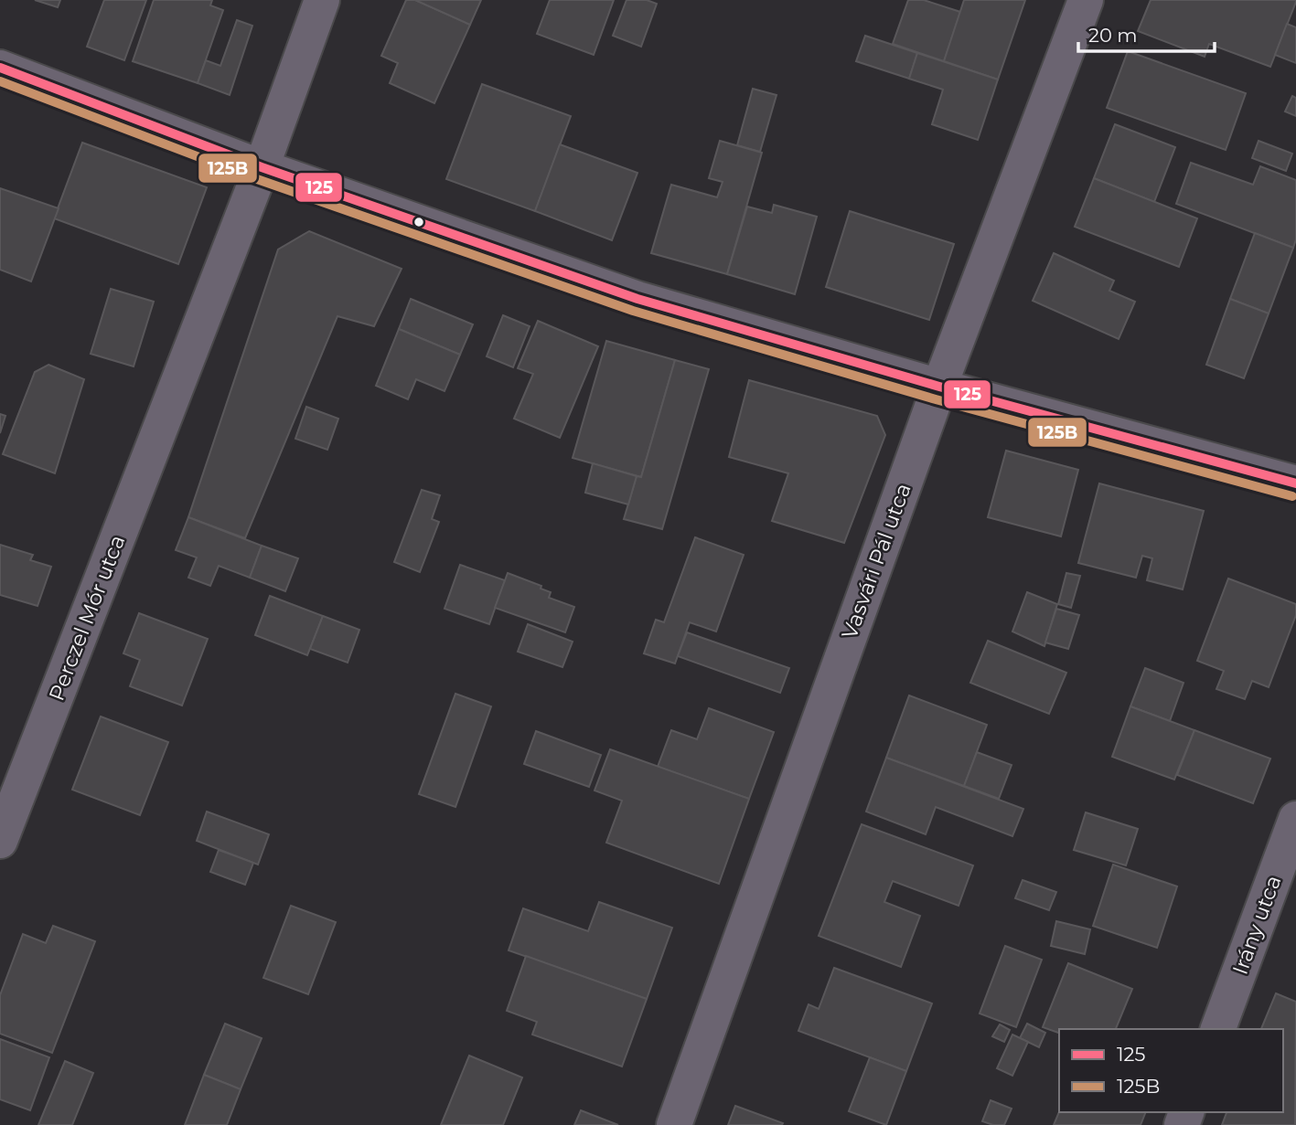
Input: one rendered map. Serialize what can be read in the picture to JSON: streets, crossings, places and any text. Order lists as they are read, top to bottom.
{
  "streets": {
    "street": ["Vasvári Pál utca", "Perczel Mór utca", "Irány utca"]
  },
  "lines": ["transit line 125", "transit line 125B"],
  "legend": ["125", "125B"],
  "scale_bar": "20 m"
}
